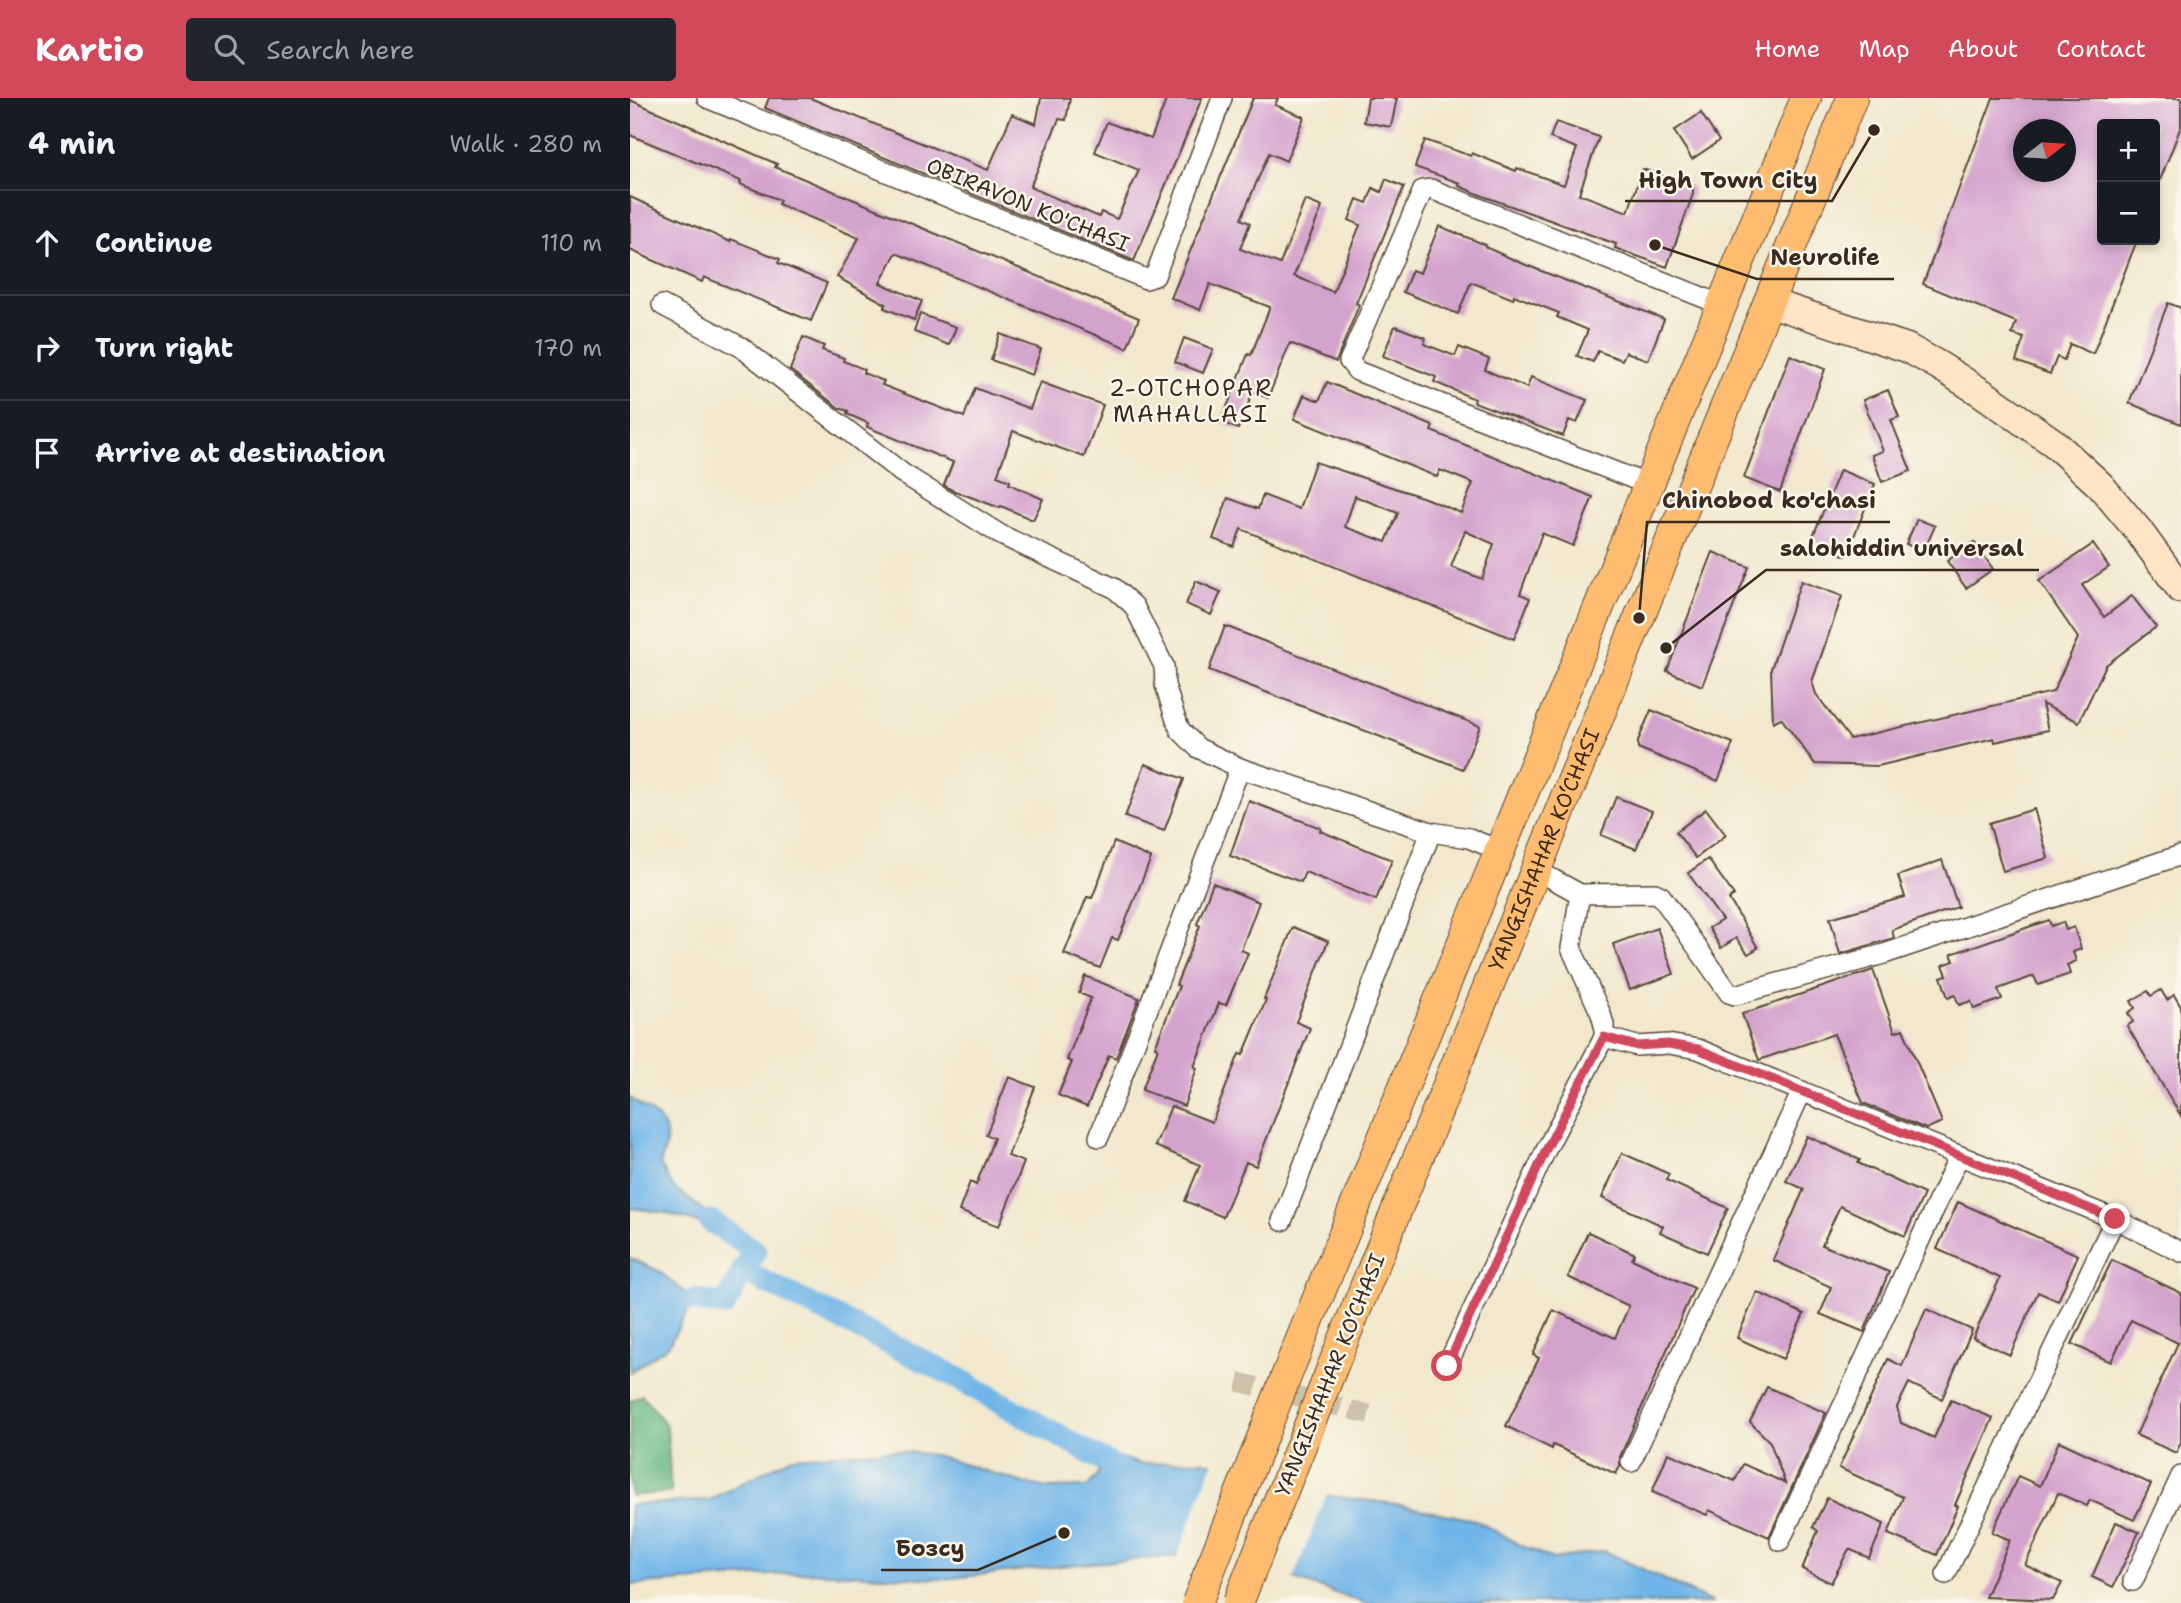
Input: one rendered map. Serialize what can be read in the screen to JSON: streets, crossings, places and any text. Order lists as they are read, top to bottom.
{
  "streets": {
    "main road": ["YANGISHAHAR KO‘CHASI"],
    "street": ["OBIRAVON KO'CHASI"]
  },
  "districts": ["2-OTCHOPAR MAHALLASI"],
  "places": [
    "High Town City",
    "Neurolife",
    "Chinobod ko'chasi",
    "salohiddin universal",
    "Бозсу"
  ],
  "north": "right",
  "page": {
    "header": "Kartio",
    "search": "Search here",
    "nav": [
      "Home",
      "Map",
      "About",
      "Contact"
    ],
    "heading": ["4 min", "Walk · 280 m"],
    "map_buttons": ["+", "−"],
    "list": [
      ["Continue", "110 m"],
      ["Turn right", "170 m"],
      "Arrive at destination"
    ]
  }
}
